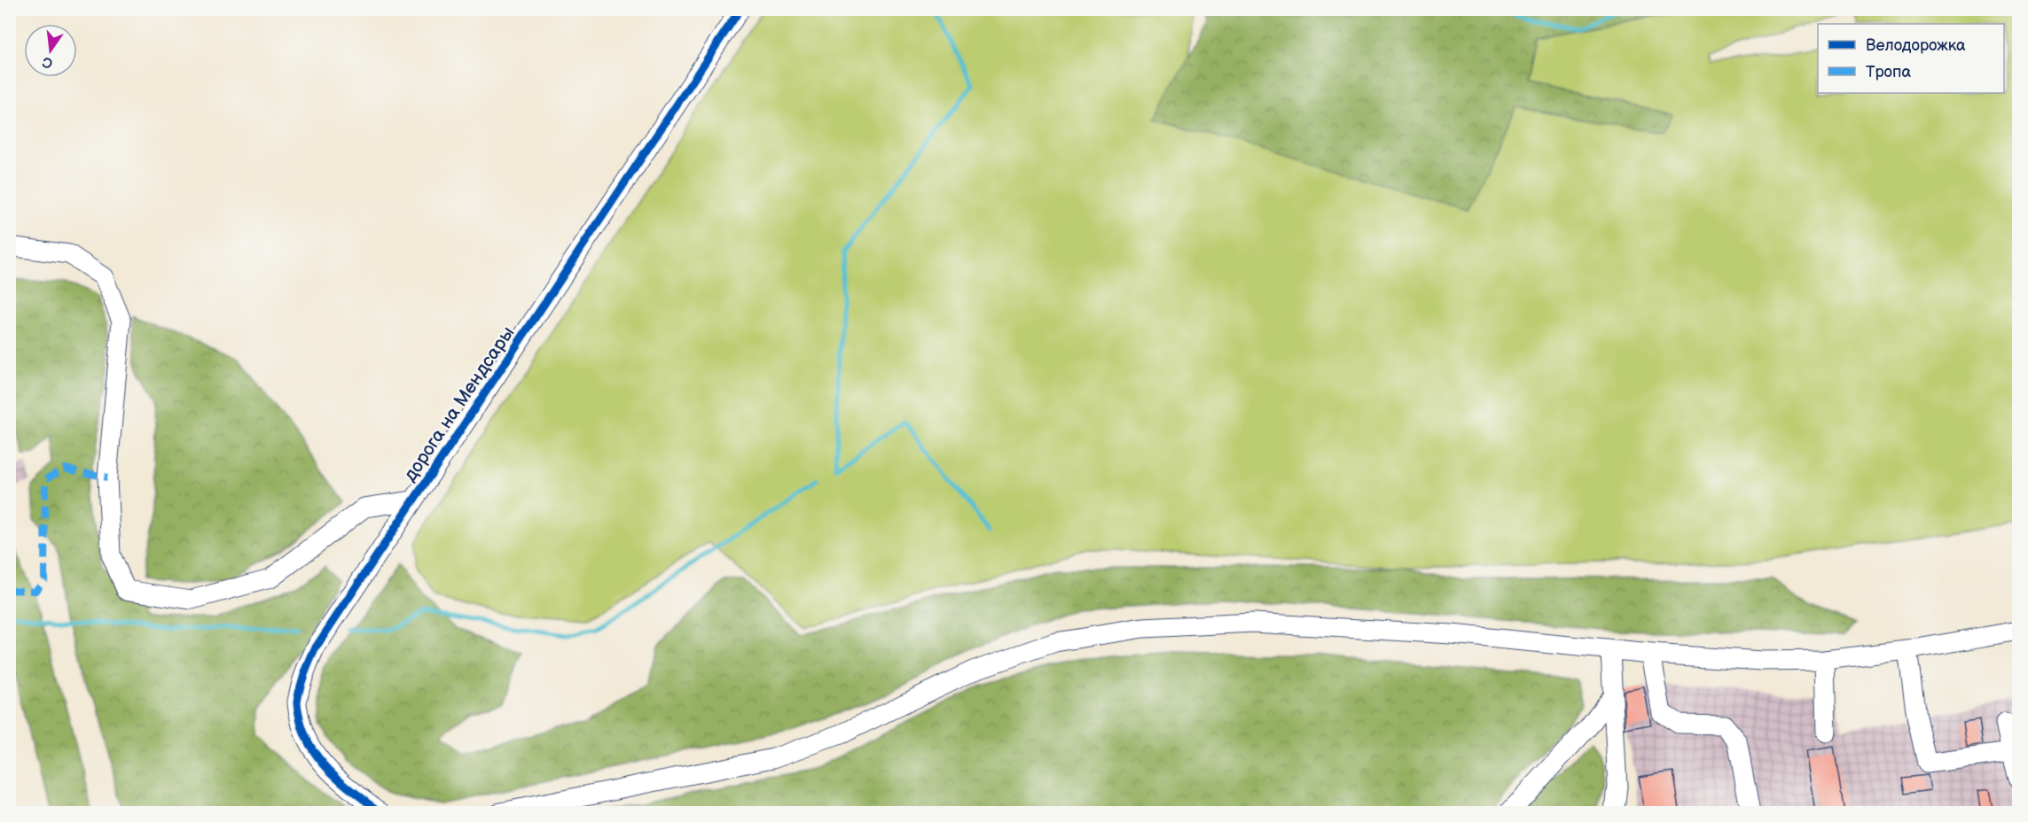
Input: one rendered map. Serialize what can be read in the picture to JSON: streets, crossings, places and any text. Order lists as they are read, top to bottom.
{
  "streets": {
    "street": ["дорога на Мендсары"]
  },
  "legend": ["Велодорожка", "Тропа"],
  "north": "bottom"
}
